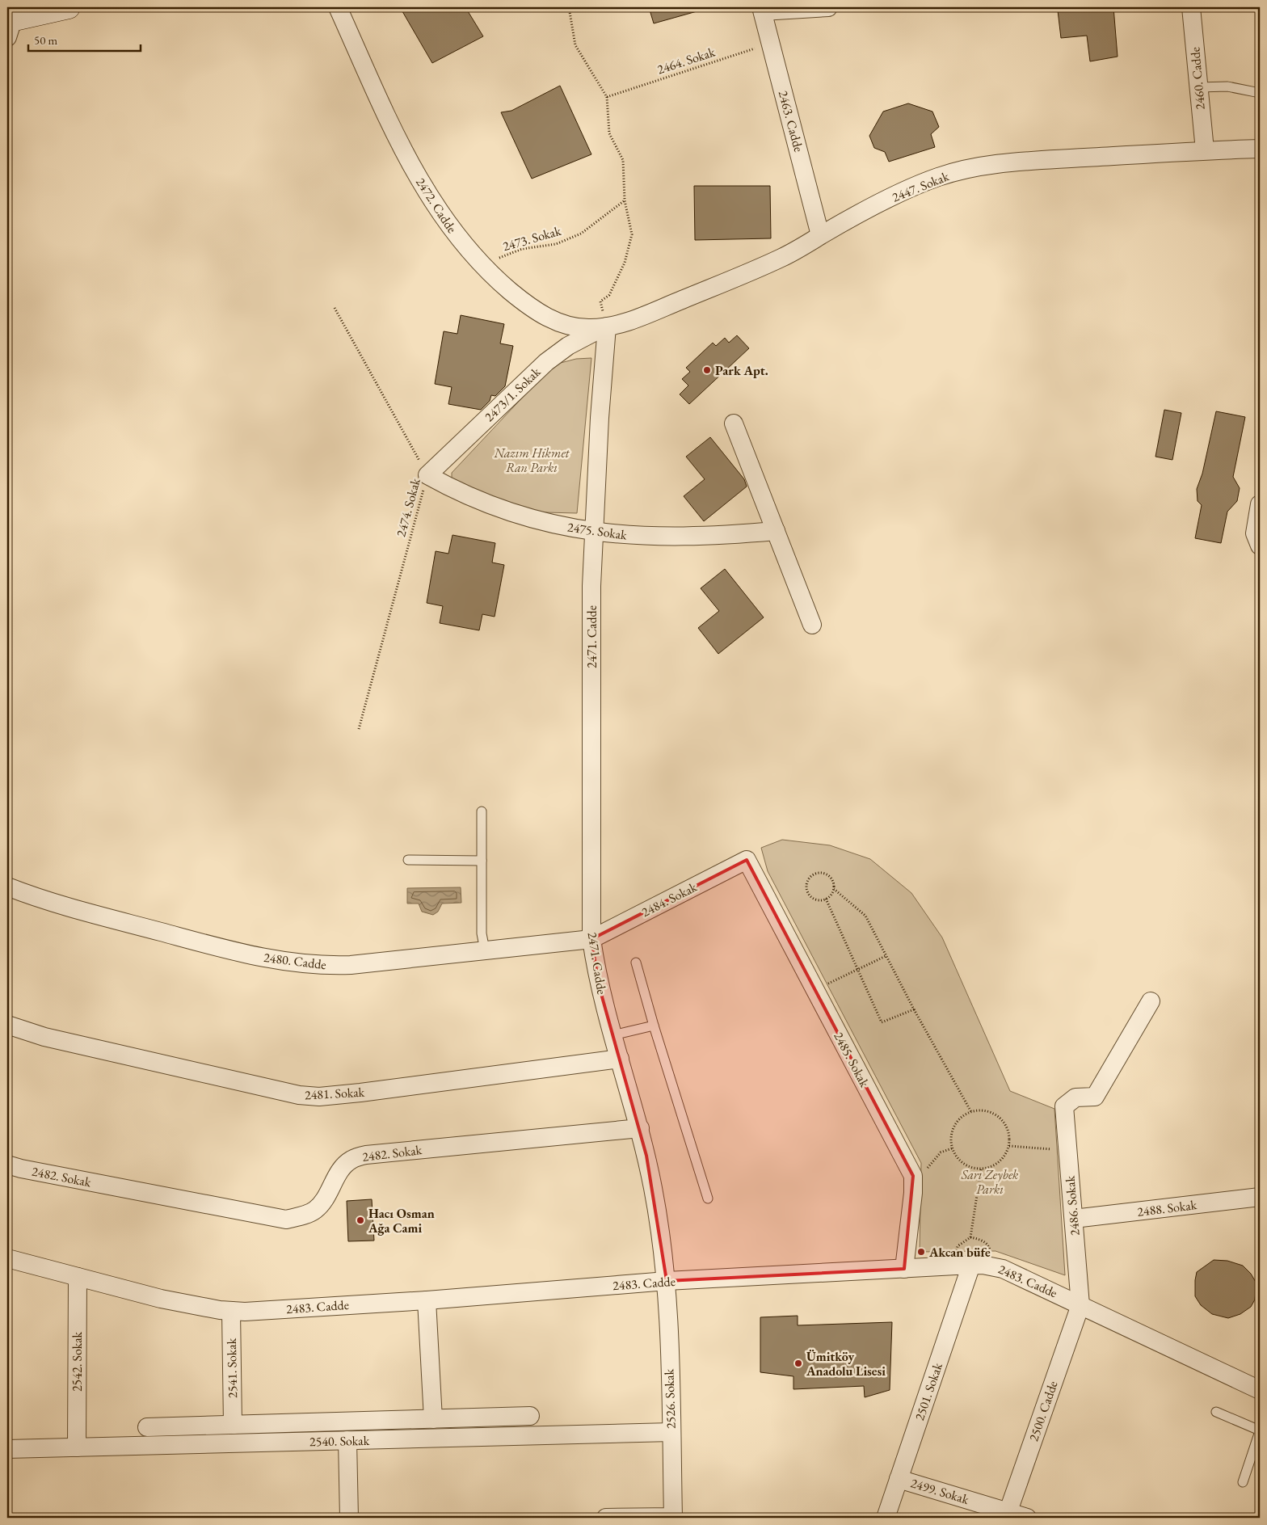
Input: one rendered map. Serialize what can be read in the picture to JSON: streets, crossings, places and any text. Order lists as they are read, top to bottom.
{
  "streets": {
    "street": [
      "2460. Cadde",
      "2463. Cadde",
      "2447. Sokak",
      "2472. Cadde",
      "2473/1. Sokak",
      "2475. Sokak",
      "2471. Cadde",
      "2484. Sokak",
      "2480. Cadde",
      "2485. Sokak",
      "2481. Sokak",
      "2482. Sokak",
      "2486. Sokak",
      "2488. Sokak",
      "2483. Cadde",
      "2542. Sokak",
      "2541. Sokak",
      "2501. Sokak",
      "2526. Sokak",
      "2500. Cadde",
      "2540. Sokak",
      "2499. Sokak"
    ],
    "path": ["2464. Sokak", "2473. Sokak", "2474. Sokak"]
  },
  "crossings": [
    ["2464. Sokak", "2463. Cadde"],
    ["2460. Cadde", "2447. Sokak"],
    ["2463. Cadde", "2447. Sokak"],
    ["2447. Sokak", "2472. Cadde"],
    ["2447. Sokak", "2473/1. Sokak"],
    ["2447. Sokak", "2471. Cadde"],
    ["2472. Cadde", "2473. Sokak"],
    ["2472. Cadde", "2473/1. Sokak"],
    ["2472. Cadde", "2471. Cadde"],
    ["2473/1. Sokak", "2474. Sokak"],
    ["2473/1. Sokak", "2475. Sokak"],
    ["2473/1. Sokak", "2471. Cadde"],
    ["2474. Sokak", "2475. Sokak"],
    ["2475. Sokak", "2471. Cadde"],
    ["2471. Cadde", "2484. Sokak"],
    ["2471. Cadde", "2480. Cadde"],
    ["2471. Cadde", "2481. Sokak"],
    ["2471. Cadde", "2482. Sokak"],
    ["2471. Cadde", "2483. Cadde"],
    ["2471. Cadde", "2526. Sokak"],
    ["2484. Sokak", "2480. Cadde"],
    ["2484. Sokak", "2485. Sokak"],
    ["2485. Sokak", "2483. Cadde"],
    ["2486. Sokak", "2488. Sokak"],
    ["2486. Sokak", "2483. Cadde"],
    ["2486. Sokak", "2500. Cadde"],
    ["2483. Cadde", "2542. Sokak"],
    ["2483. Cadde", "2541. Sokak"],
    ["2483. Cadde", "2501. Sokak"],
    ["2483. Cadde", "2526. Sokak"],
    ["2483. Cadde", "2500. Cadde"],
    ["2542. Sokak", "2540. Sokak"],
    ["2501. Sokak", "2499. Sokak"],
    ["2526. Sokak", "2540. Sokak"],
    ["2500. Cadde", "2499. Sokak"]
  ],
  "parks": ["Nazım Hikmet Ran Parkı", "Sarı Zeybek Parkı"],
  "places": [
    "Park Apt.",
    "Hacı Osman Ağa Cami",
    "Akcan büfe",
    "Ümitköy Anadolu Lisesi"
  ],
  "scale_bar": "50 m"
}
